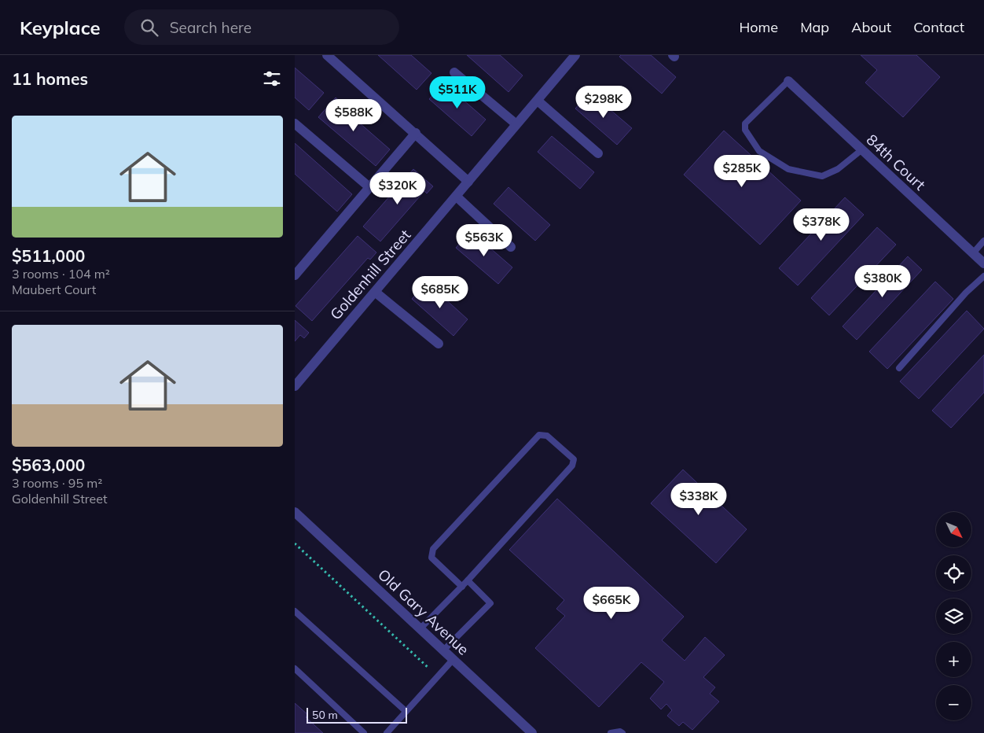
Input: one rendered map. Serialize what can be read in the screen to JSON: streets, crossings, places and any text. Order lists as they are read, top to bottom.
{
  "streets": {
    "street": ["84th Court", "Goldenhill Street", "Old Gary Avenue"]
  },
  "scale_bar": "50 m",
  "north": "bottom right",
  "page": {
    "header": "Keyplace",
    "search": "Search here",
    "nav": [
      "Home",
      "Map",
      "About",
      "Contact"
    ],
    "heading": "11 homes",
    "price": [
      "$511K",
      "$298K",
      "$588K",
      "$285K",
      "$320K",
      "$378K",
      "$563K",
      "$380K",
      "$685K",
      "$338K",
      "$665K"
    ],
    "list": [
      {
        "name": "$511,000",
        "note": "3 rooms · 104 m² · Maubert Court"
      },
      {
        "name": "$563,000",
        "note": "3 rooms · 95 m² · Goldenhill Street"
      }
    ],
    "map_buttons": ["+", "−"],
    "scale": "50 m"
  }
}
